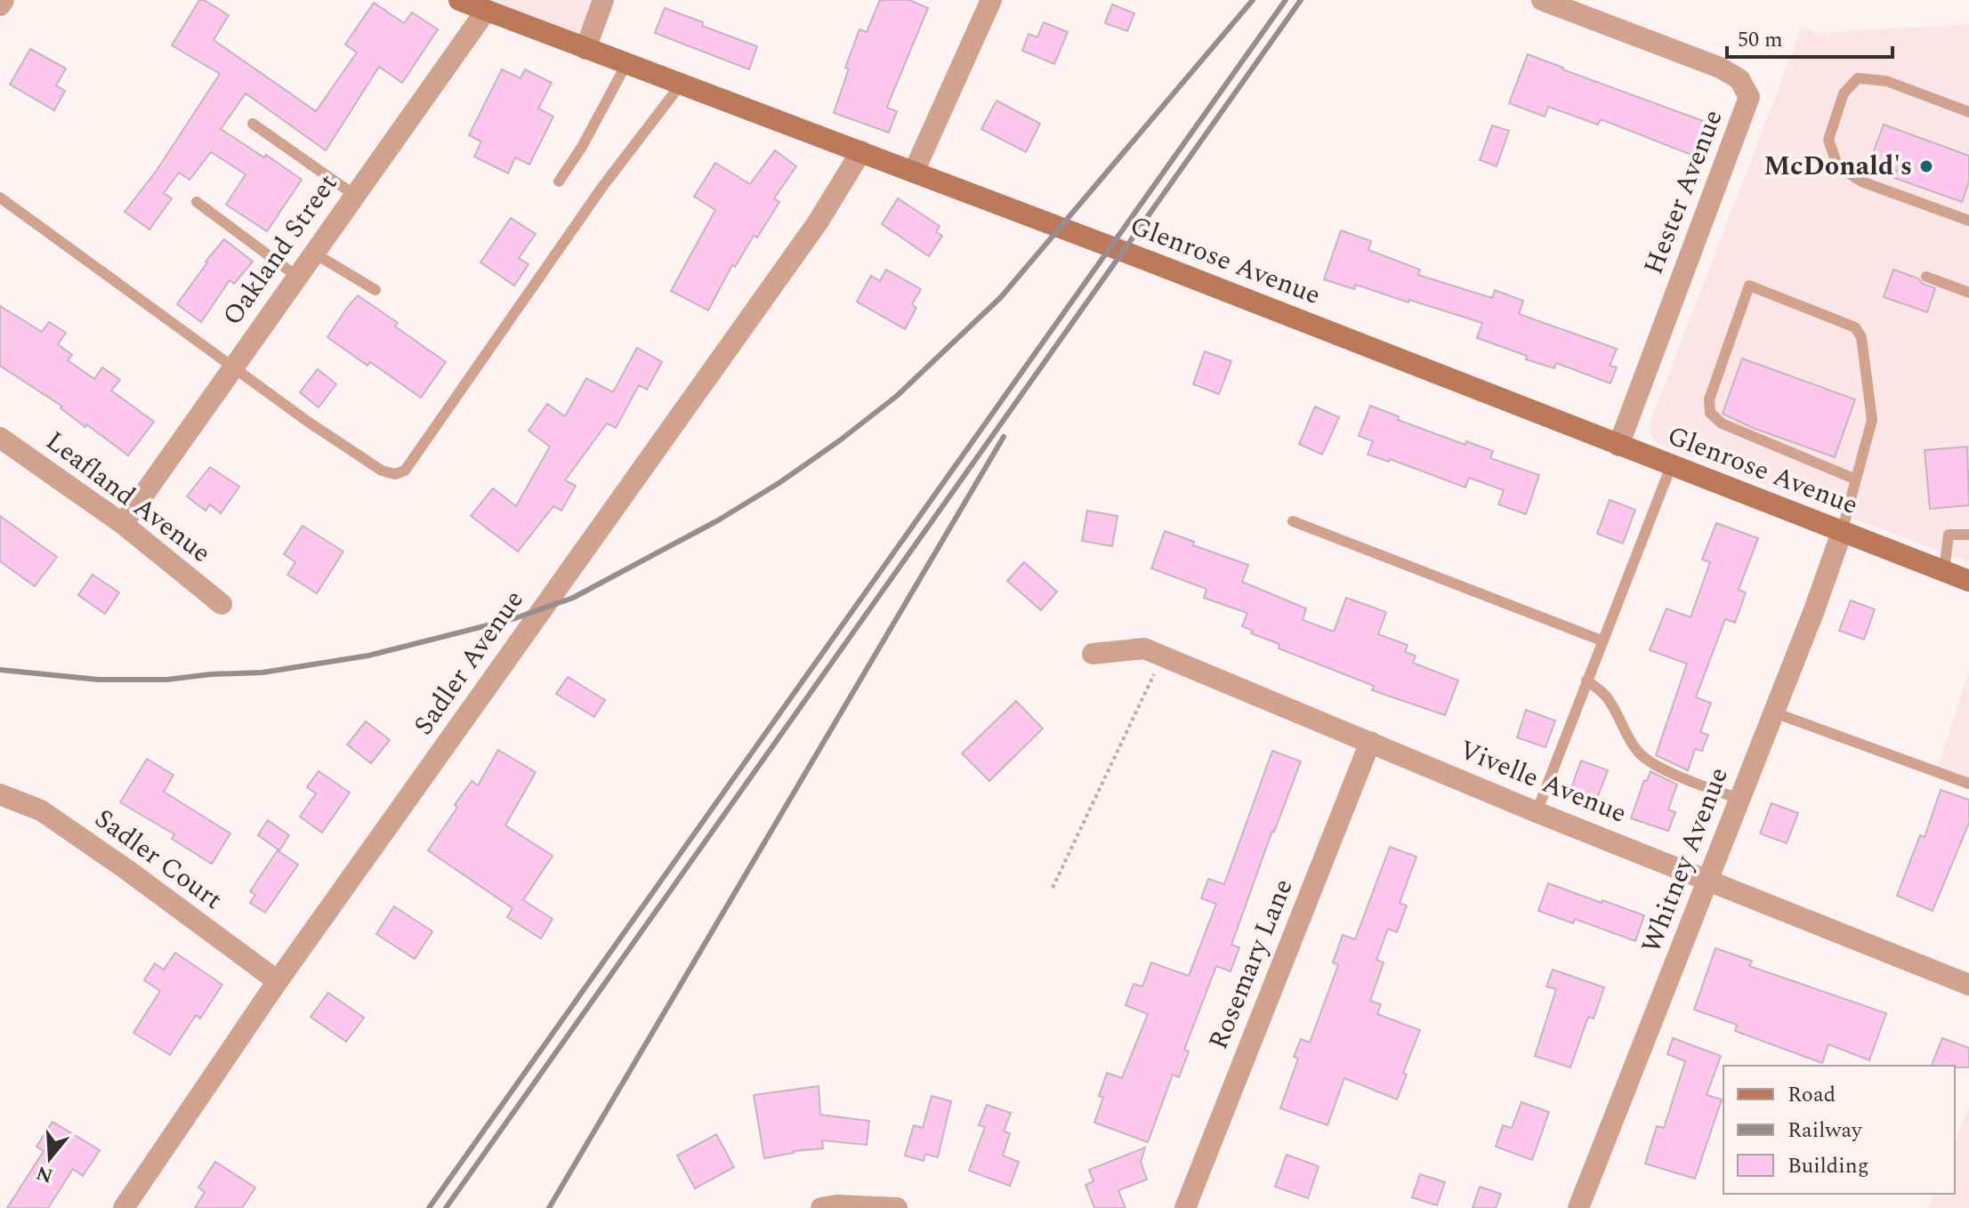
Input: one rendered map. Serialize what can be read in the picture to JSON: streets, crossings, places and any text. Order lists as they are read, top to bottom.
{
  "streets": {
    "street": [
      "Hester Avenue",
      "Oakland Street",
      "Glenrose Avenue",
      "Leafland Avenue",
      "Sadler Avenue",
      "Vivelle Avenue",
      "Sadler Court",
      "Whitney Avenue",
      "Rosemary Lane"
    ]
  },
  "crossings": [
    ["Hester Avenue", "Glenrose Avenue"],
    ["Oakland Street", "Glenrose Avenue"],
    ["Oakland Street", "Leafland Avenue"],
    ["Glenrose Avenue", "Sadler Avenue"],
    ["Glenrose Avenue", "Whitney Avenue"],
    ["Sadler Avenue", "Sadler Court"],
    ["Vivelle Avenue", "Whitney Avenue"],
    ["Vivelle Avenue", "Rosemary Lane"]
  ],
  "places": ["McDonald's"],
  "legend": ["Road", "Railway", "Building"],
  "scale_bar": "50 m",
  "north": "bottom"
}
